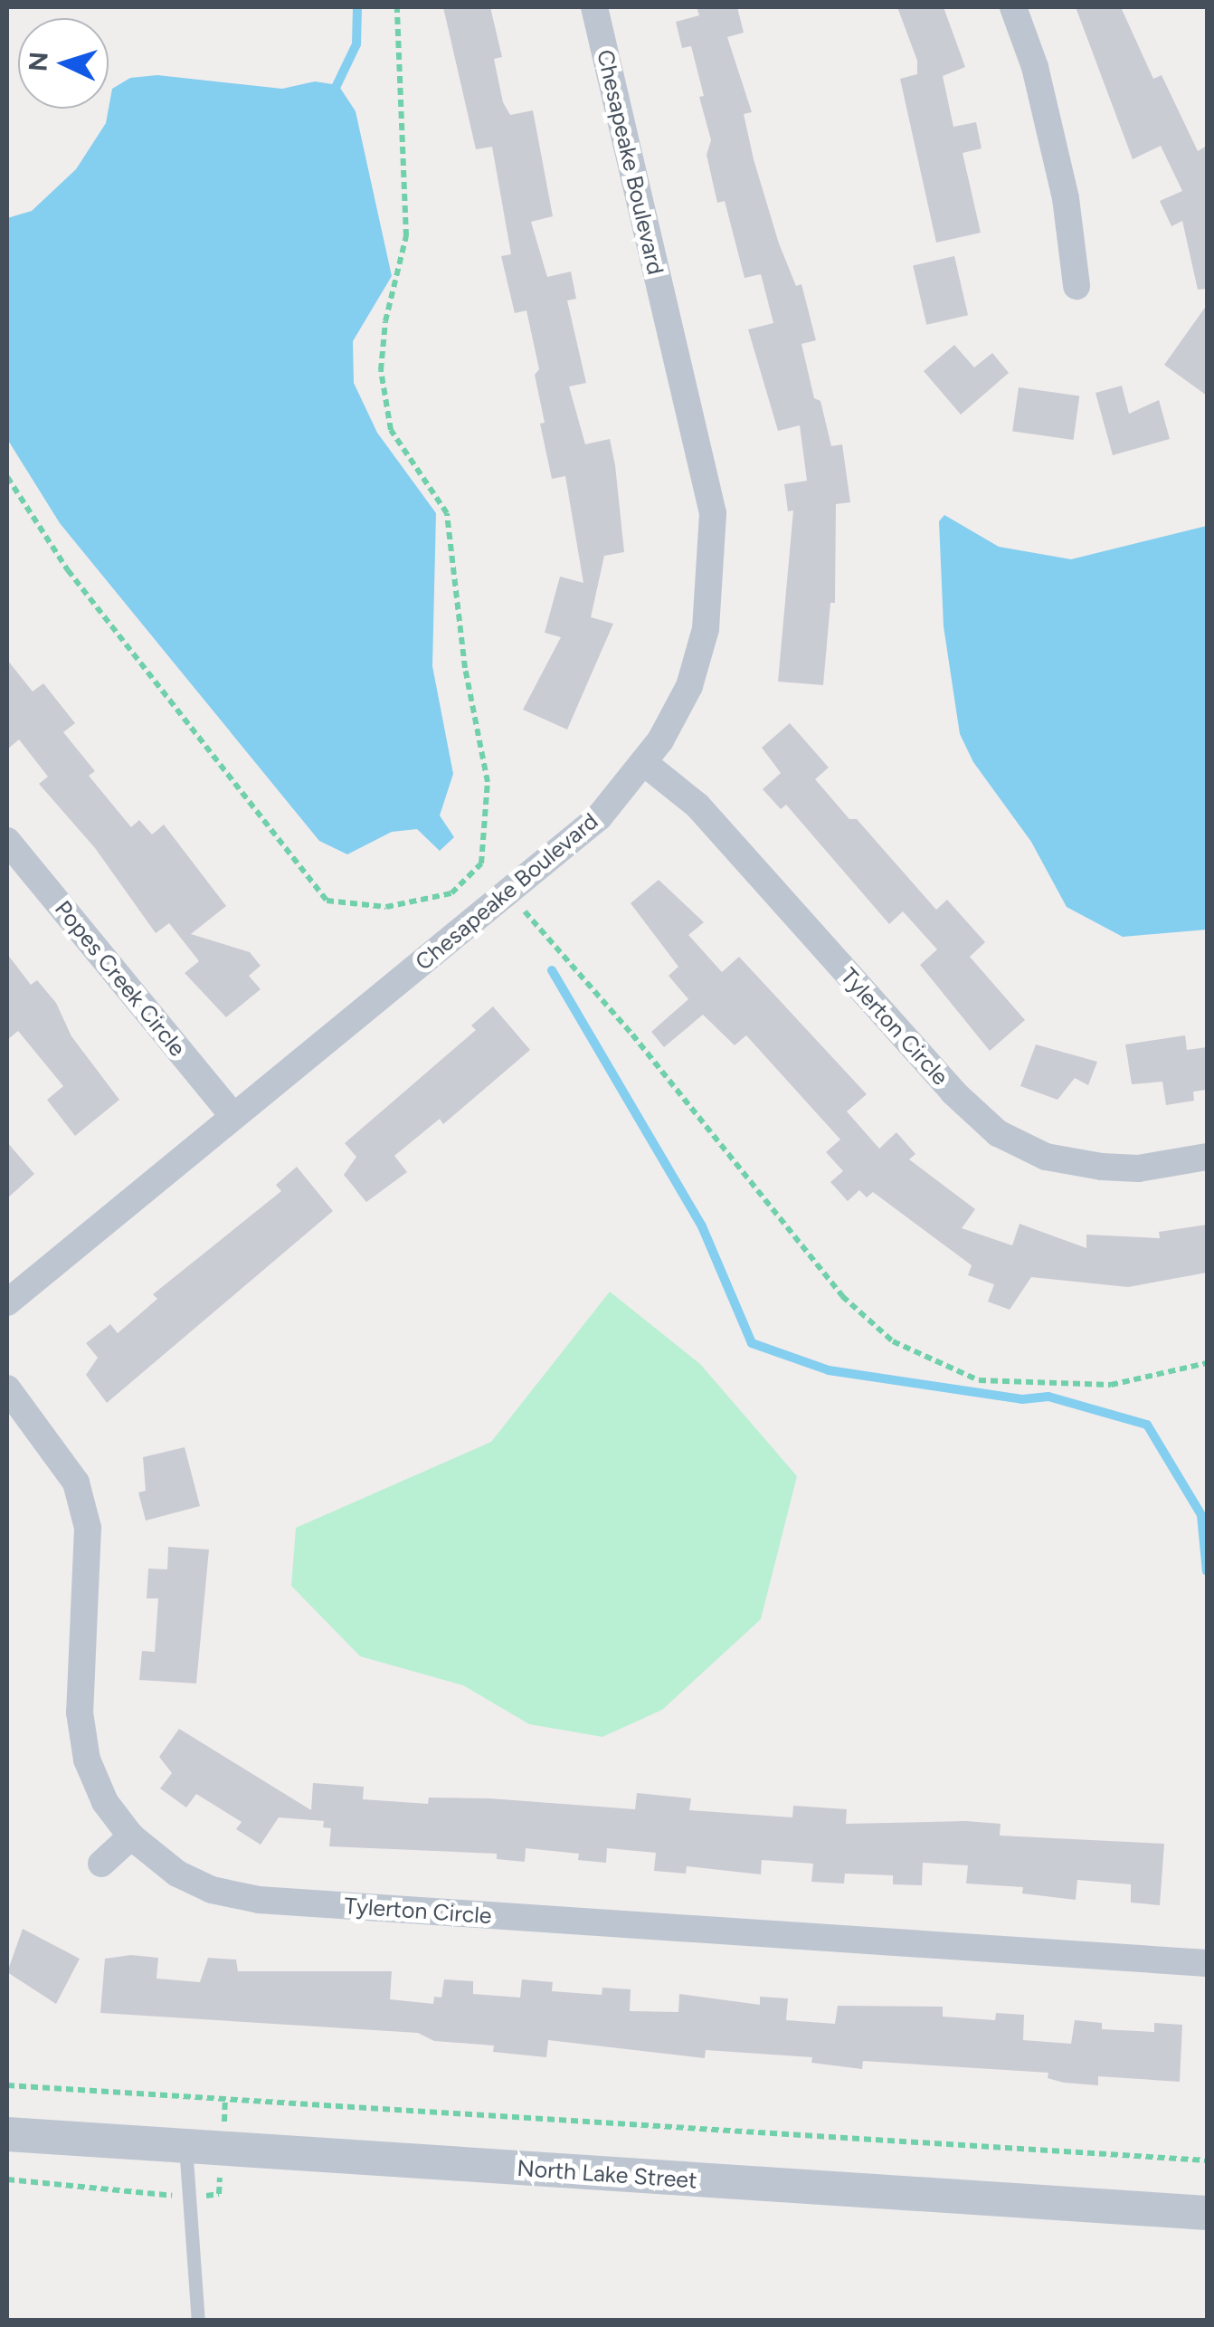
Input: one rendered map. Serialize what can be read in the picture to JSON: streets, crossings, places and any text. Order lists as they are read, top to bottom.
{
  "streets": {
    "street": [
      "Chesapeake Boulevard",
      "Popes Creek Circle",
      "Tylerton Circle",
      "North Lake Street"
    ]
  },
  "crossings": [
    ["Chesapeake Boulevard", "Popes Creek Circle"],
    ["Chesapeake Boulevard", "Tylerton Circle"]
  ],
  "north": "left"
}
